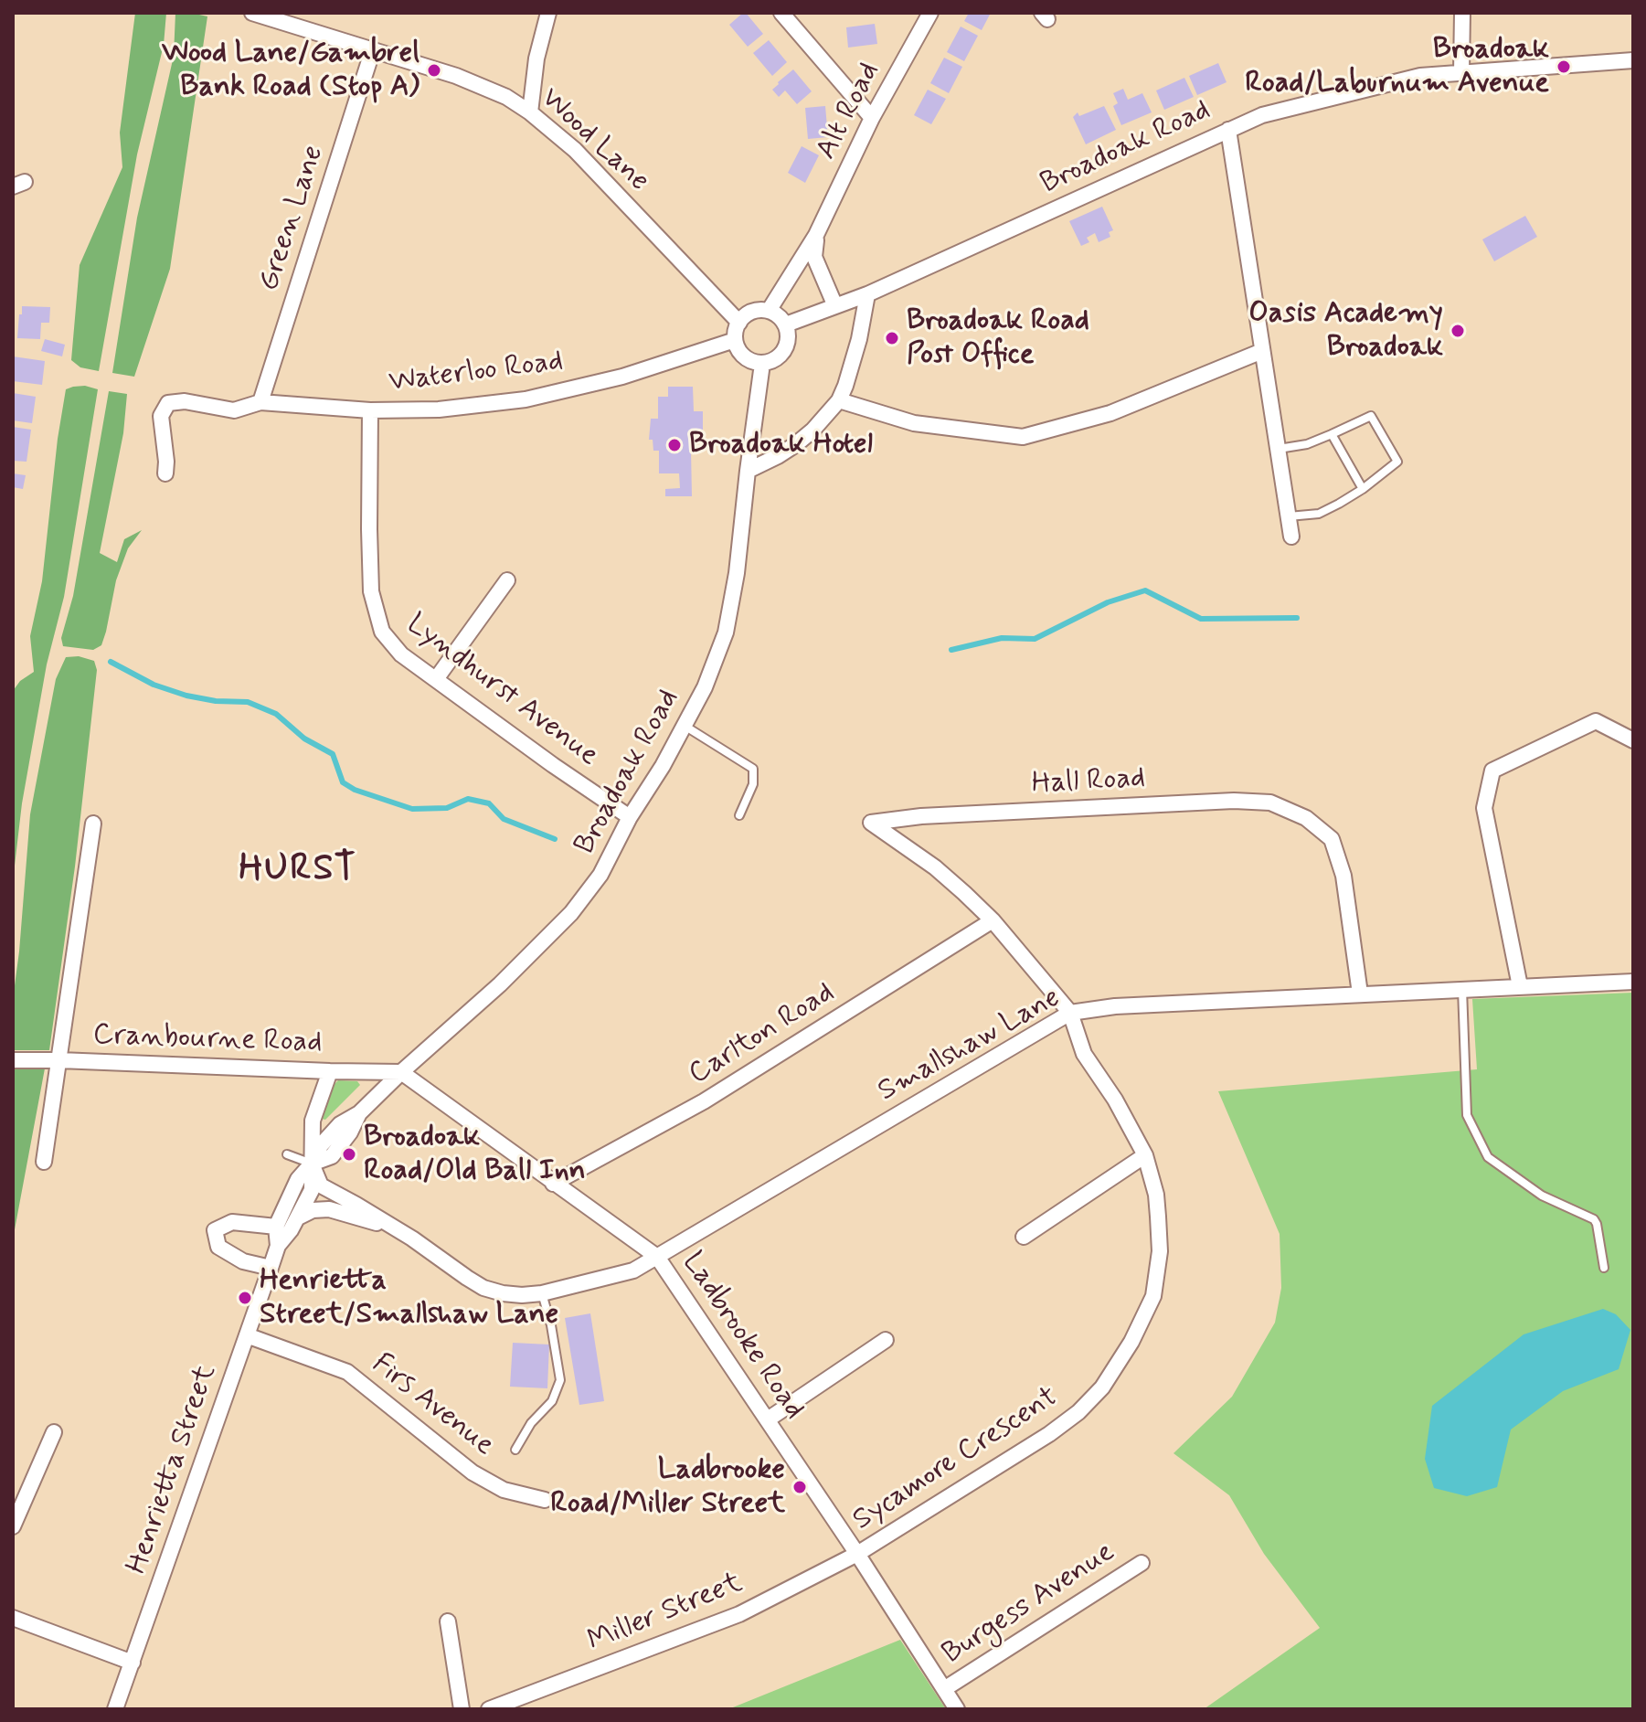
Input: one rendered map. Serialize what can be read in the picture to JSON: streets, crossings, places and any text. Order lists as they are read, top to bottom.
{
  "streets": {
    "street": [
      "Alt Road",
      "Wood Lane",
      "Broadoak Road",
      "Green Lane",
      "Waterloo Road",
      "Lyndhurst Avenue",
      "Hall Road",
      "Carlton Road",
      "Cranbourne Road",
      "Smallshaw Lane",
      "Ladbrooke Road",
      "Firs Avenue",
      "Sycamore Crescent",
      "Henrietta Street",
      "Burgess Avenue",
      "Miller Street"
    ]
  },
  "crossings": [
    ["Alt Road", "Wood Lane"],
    ["Alt Road", "Broadoak Road"],
    ["Alt Road", "Waterloo Road"],
    ["Wood Lane", "Broadoak Road"],
    ["Wood Lane", "Green Lane"],
    ["Wood Lane", "Waterloo Road"],
    ["Broadoak Road", "Waterloo Road"],
    ["Broadoak Road", "Lyndhurst Avenue"],
    ["Broadoak Road", "Cranbourne Road"],
    ["Broadoak Road", "Smallshaw Lane"],
    ["Broadoak Road", "Ladbrooke Road"],
    ["Broadoak Road", "Henrietta Street"],
    ["Green Lane", "Waterloo Road"],
    ["Waterloo Road", "Lyndhurst Avenue"],
    ["Hall Road", "Carlton Road"],
    ["Hall Road", "Smallshaw Lane"],
    ["Carlton Road", "Ladbrooke Road"],
    ["Cranbourne Road", "Ladbrooke Road"],
    ["Smallshaw Lane", "Ladbrooke Road"],
    ["Smallshaw Lane", "Sycamore Crescent"],
    ["Smallshaw Lane", "Henrietta Street"],
    ["Ladbrooke Road", "Sycamore Crescent"],
    ["Ladbrooke Road", "Burgess Avenue"],
    ["Ladbrooke Road", "Miller Street"],
    ["Firs Avenue", "Henrietta Street"],
    ["Sycamore Crescent", "Miller Street"]
  ],
  "districts": ["HURST"],
  "places": [
    "Broadoak Road/Laburnum Avenue",
    "Wood Lane/Gambrel Bank Road (Stop A)",
    "Oasis Academy Broadoak",
    "Broadoak Road Post Office",
    "Broadoak Hotel",
    "Broadoak Road/Old Ball Inn",
    "Henrietta Street/Smallshaw Lane",
    "Ladbrooke Road/Miller Street"
  ]
}
